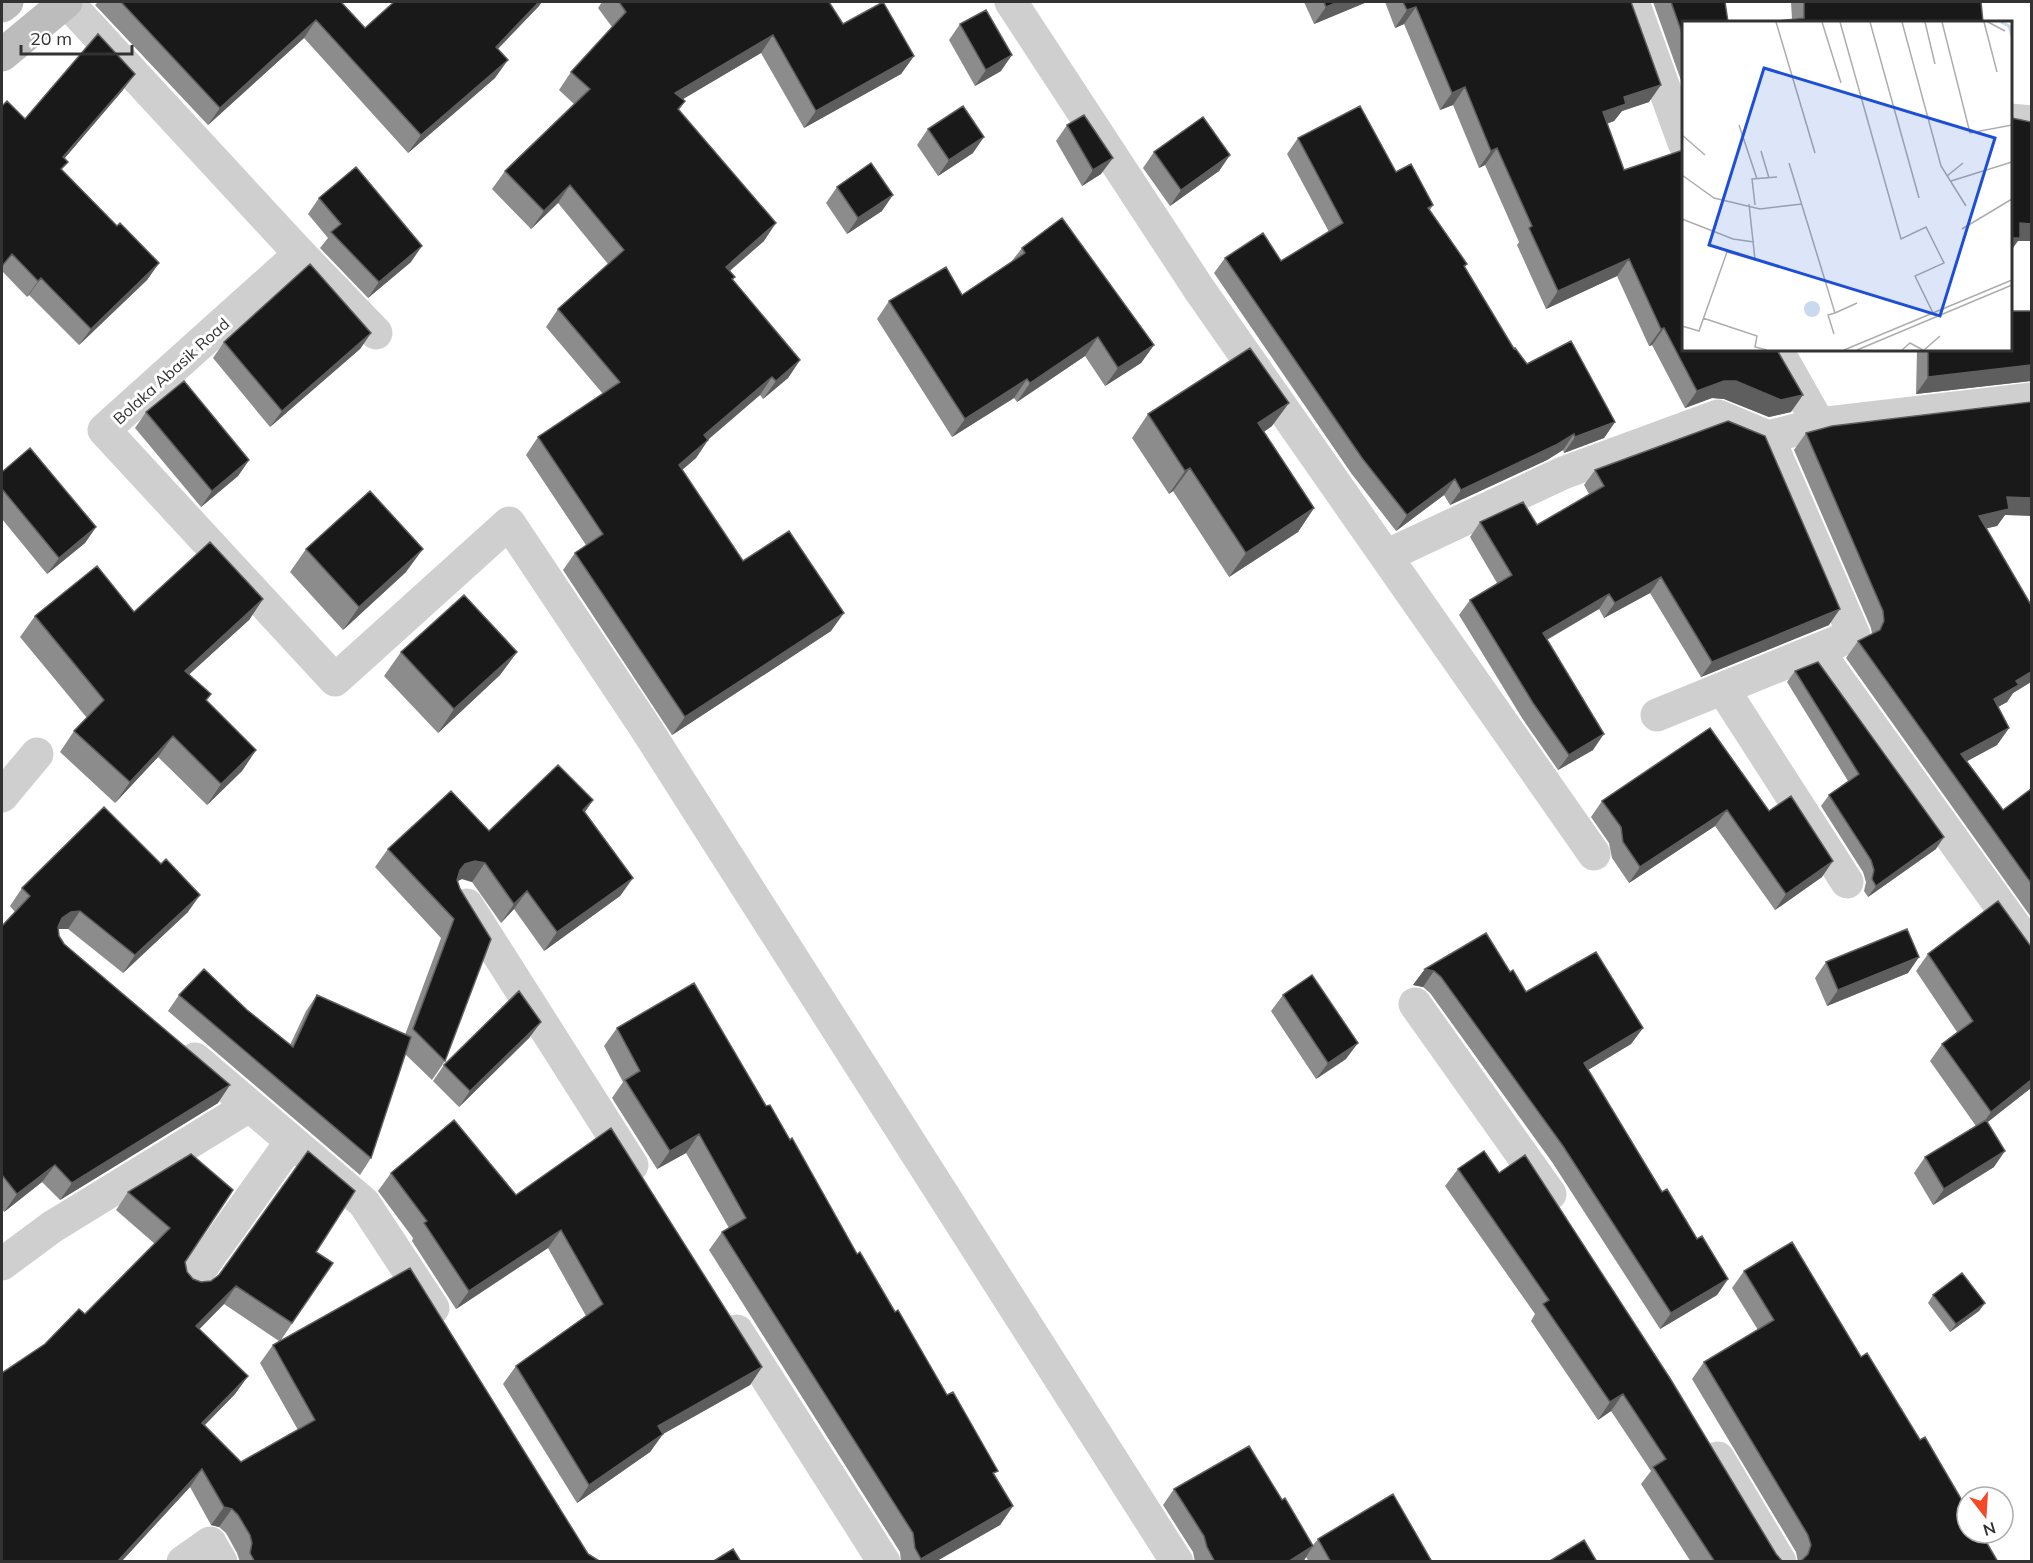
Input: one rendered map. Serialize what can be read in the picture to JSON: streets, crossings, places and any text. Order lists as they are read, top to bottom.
{
  "streets": {
    "street": ["Bolaka Abasik Road"]
  },
  "scale_bar": "20 m",
  "north": "bottom"
}
